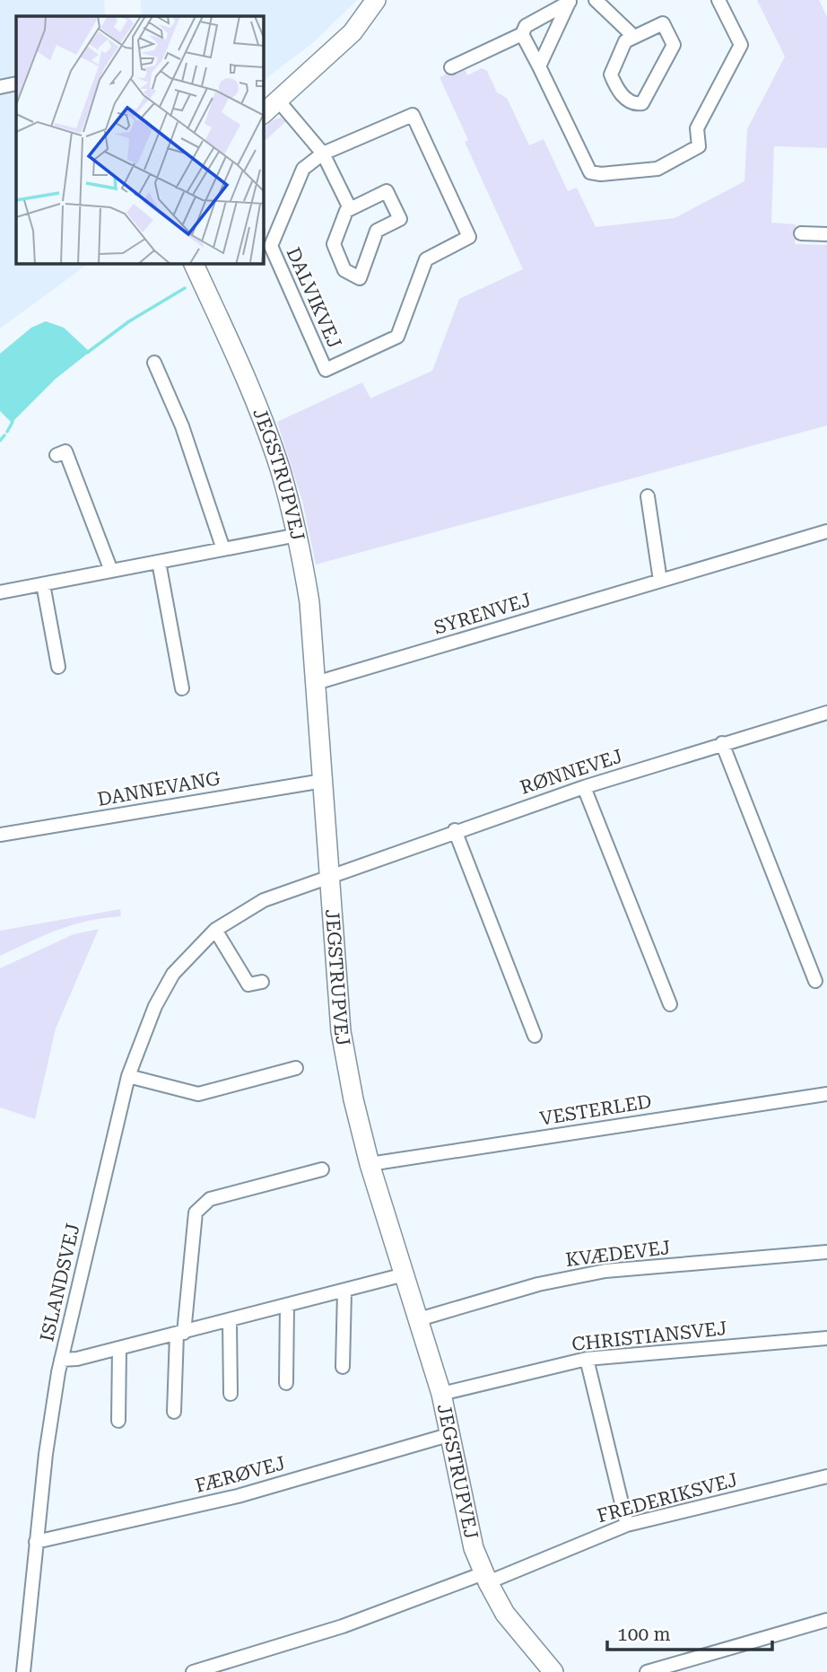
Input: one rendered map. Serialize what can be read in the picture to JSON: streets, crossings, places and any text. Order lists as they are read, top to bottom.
{
  "streets": {
    "street": [
      "DALVIKVEJ",
      "JEGSTRUPVEJ",
      "SYRENVEJ",
      "RØNNEVEJ",
      "DANNEVANG",
      "VESTERLED",
      "KVÆDEVEJ",
      "ISLANDSVEJ",
      "CHRISTIANSVEJ",
      "FÆRØVEJ",
      "FREDERIKSVEJ"
    ]
  },
  "crossings": [
    ["JEGSTRUPVEJ", "SYRENVEJ"],
    ["JEGSTRUPVEJ", "RØNNEVEJ"],
    ["JEGSTRUPVEJ", "DANNEVANG"],
    ["JEGSTRUPVEJ", "VESTERLED"],
    ["JEGSTRUPVEJ", "KVÆDEVEJ"],
    ["JEGSTRUPVEJ", "ISLANDSVEJ"],
    ["JEGSTRUPVEJ", "CHRISTIANSVEJ"],
    ["JEGSTRUPVEJ", "FÆRØVEJ"],
    ["JEGSTRUPVEJ", "FREDERIKSVEJ"],
    ["RØNNEVEJ", "ISLANDSVEJ"],
    ["ISLANDSVEJ", "FÆRØVEJ"]
  ],
  "scale_bar": "100 m"
}
